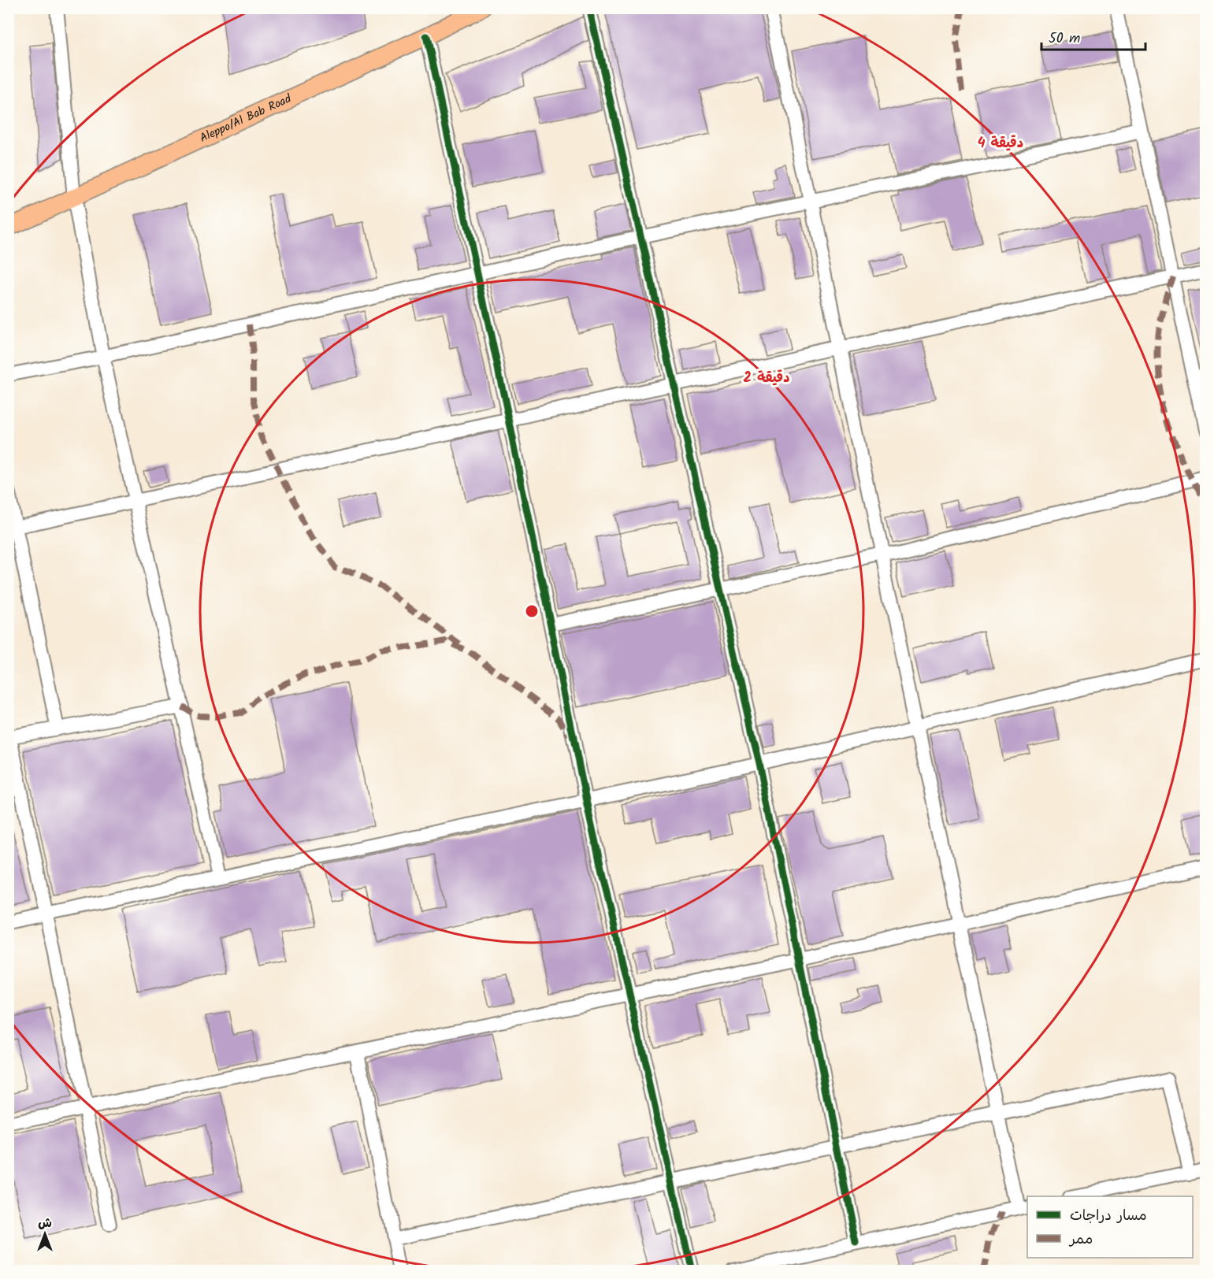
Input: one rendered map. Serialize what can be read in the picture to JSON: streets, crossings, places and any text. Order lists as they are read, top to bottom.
{
  "streets": {
    "main road": ["Aleppo/Al Bab Road"]
  },
  "legend": ["مسار دراجات", "ممر"],
  "scale_bar": "50 m",
  "north": "top",
  "rings": ["4 دقيقة", "2 دقيقة"]
}
